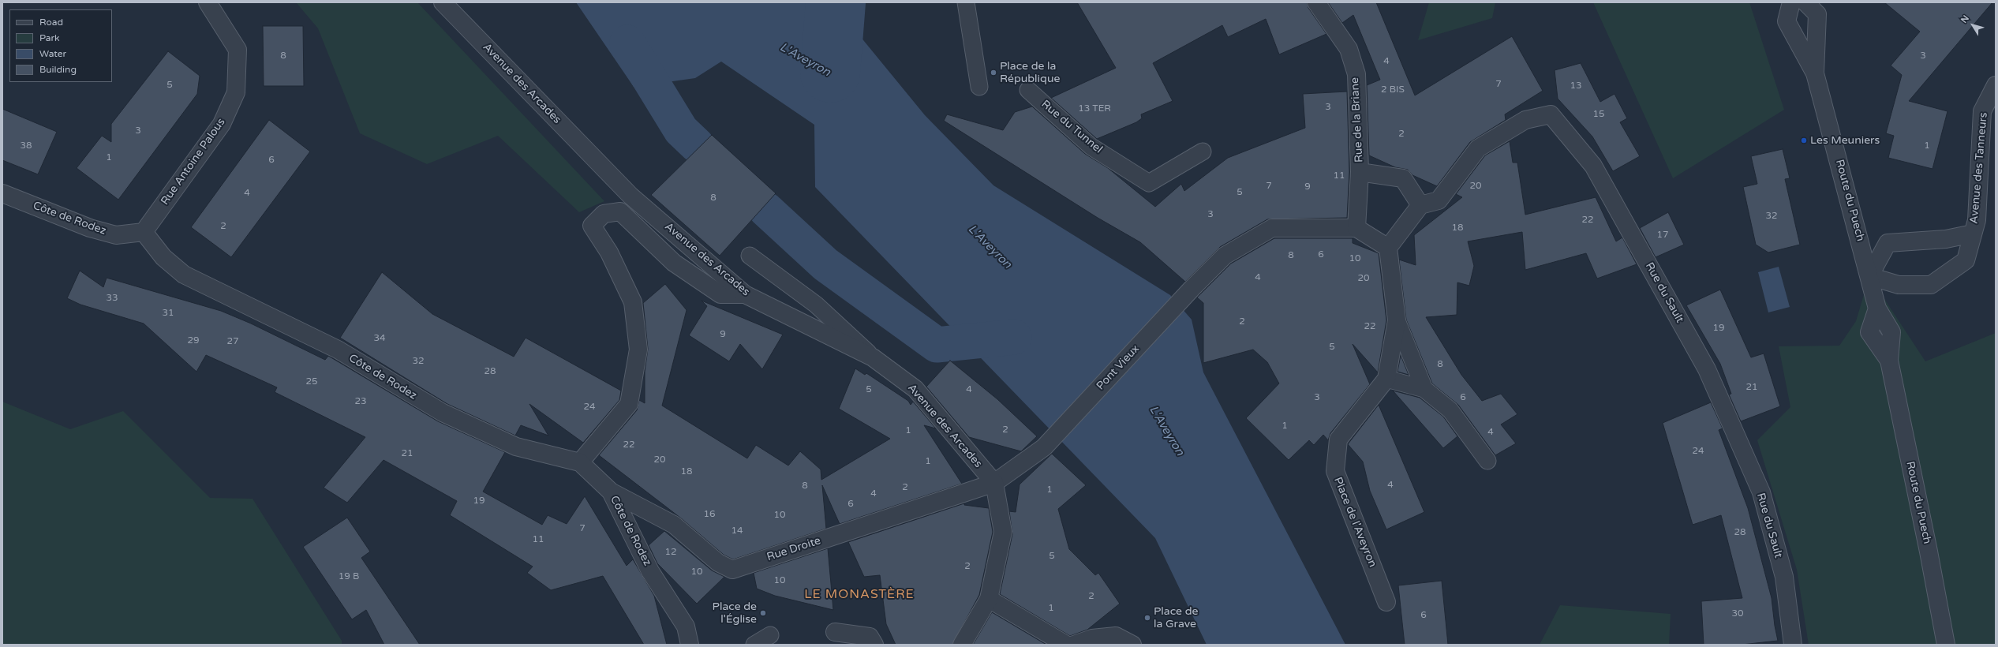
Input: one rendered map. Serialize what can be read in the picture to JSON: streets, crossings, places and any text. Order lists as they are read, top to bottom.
{
  "streets": {
    "street": [
      "Avenue des Arcades",
      "Rue de la Briane",
      "Rue Antoine Palous",
      "Avenue des Tanneurs",
      "Route du Puech",
      "Côte de Rodez",
      "Rue du Sault",
      "Pont Vieux",
      "Place de l'Aveyron",
      "Rue Droite"
    ],
    "lane": ["Rue du Tunnel"]
  },
  "crossings": [
    ["Avenue des Arcades", "Pont Vieux"],
    ["Avenue des Arcades", "Rue Droite"],
    ["Rue de la Briane", "Pont Vieux"],
    ["Rue Antoine Palous", "Côte de Rodez"],
    ["Avenue des Tanneurs", "Route du Puech"],
    ["Côte de Rodez", "Rue Droite"],
    ["Pont Vieux", "Rue Droite"]
  ],
  "districts": ["LE MONASTÈRE"],
  "water": ["L'Aveyron"],
  "places": [
    "Place de la République",
    "Les Meuniers",
    "Place de l'Église",
    "Place de la Grave"
  ],
  "house_numbers": [
    "8",
    "3",
    "4",
    "7",
    "5",
    "13",
    "2 BIS",
    "3",
    "13 TER",
    "15",
    "3",
    "2",
    "38",
    "1",
    "1",
    "6",
    "11",
    "7",
    "20",
    "9",
    "5",
    "4",
    "8",
    "3",
    "32",
    "22",
    "2",
    "18",
    "17",
    "6",
    "8",
    "10",
    "4",
    "20",
    "33",
    "31",
    "2",
    "22",
    "19",
    "9",
    "34",
    "29",
    "27",
    "5",
    "32",
    "8",
    "28",
    "25",
    "21",
    "5",
    "4",
    "3",
    "6",
    "23",
    "24",
    "1",
    "2",
    "1",
    "4",
    "22",
    "24",
    "21",
    "20",
    "1",
    "18",
    "4",
    "8",
    "2",
    "1",
    "4",
    "19",
    "6",
    "16",
    "10",
    "7",
    "14",
    "28",
    "11",
    "12",
    "5",
    "2",
    "10",
    "19 B",
    "10",
    "2",
    "1",
    "30",
    "6"
  ],
  "legend": [
    "Road",
    "Park",
    "Water",
    "Building"
  ],
  "north": "top left"
}
